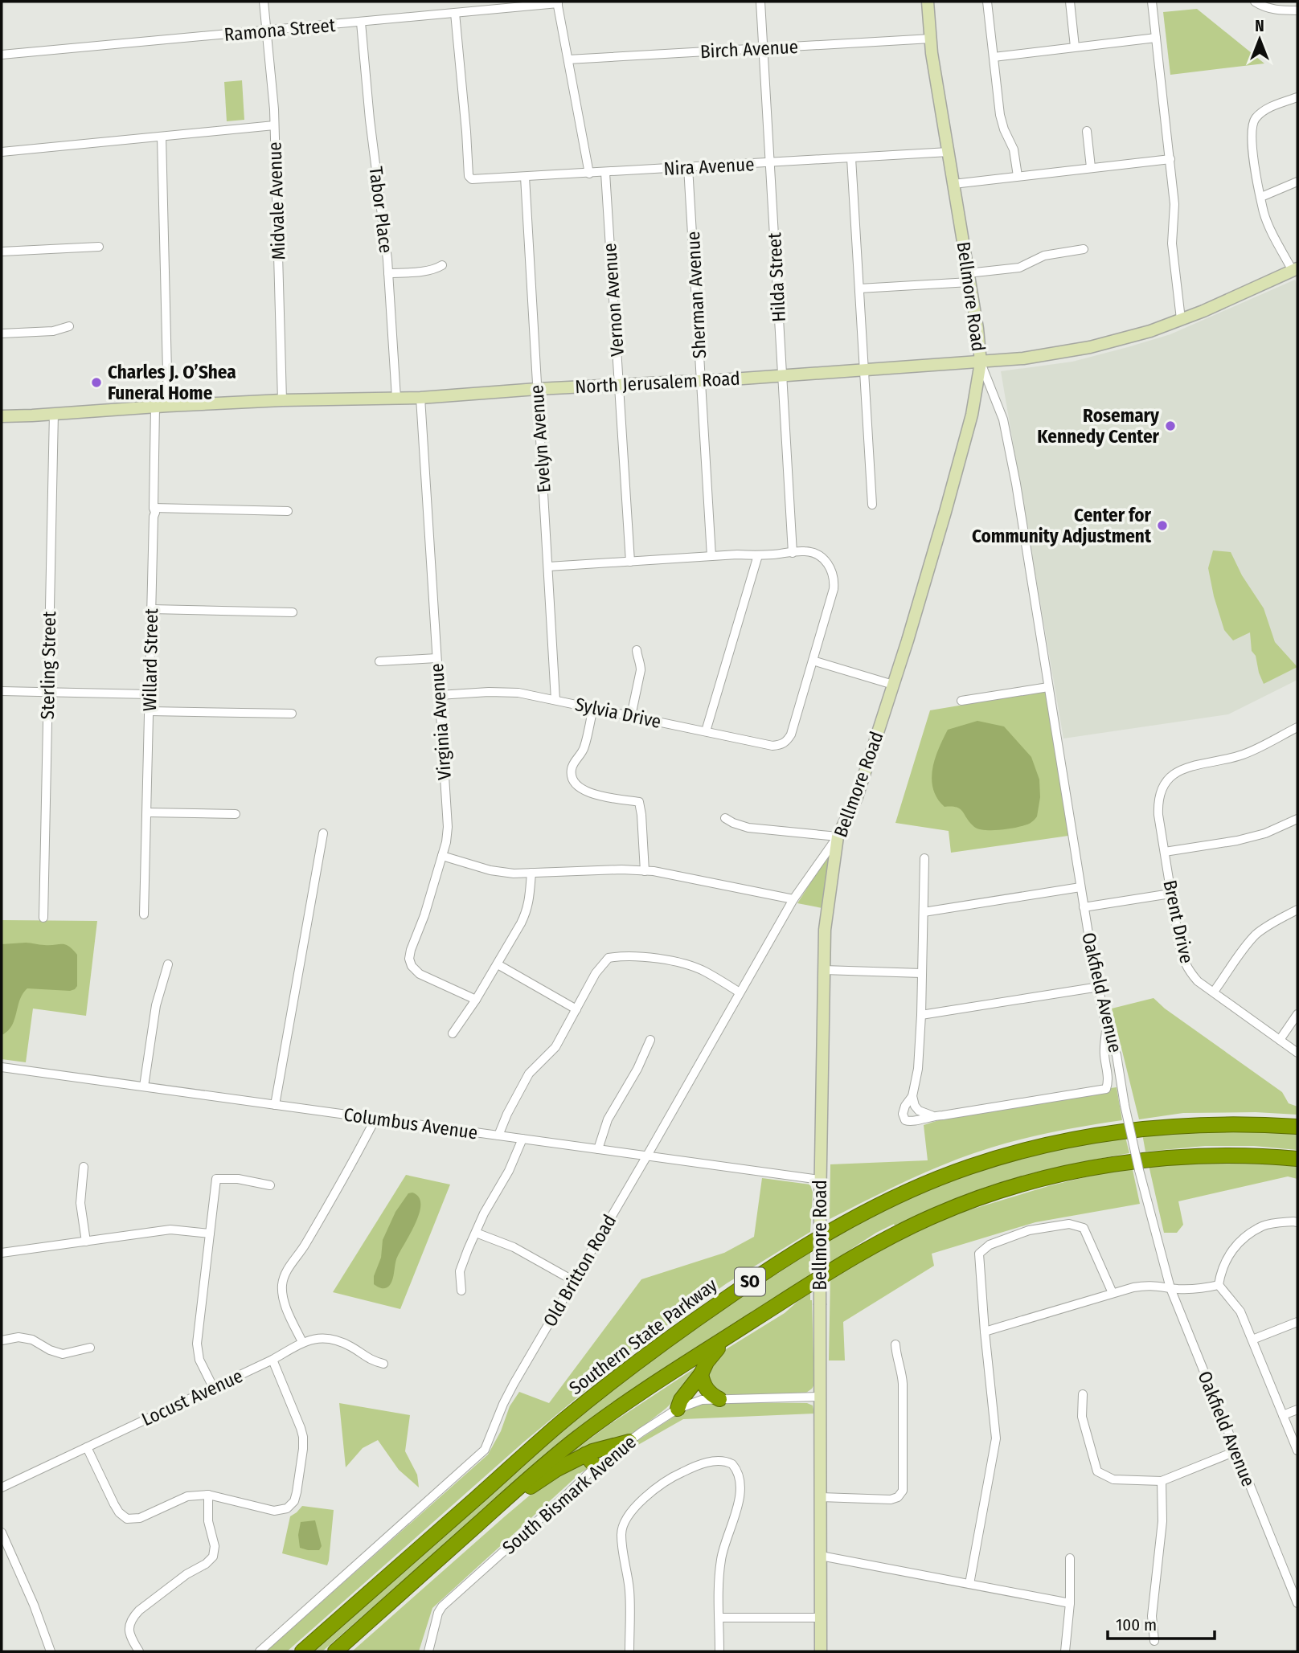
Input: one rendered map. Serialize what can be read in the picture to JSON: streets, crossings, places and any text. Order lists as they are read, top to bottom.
{
  "streets": {
    "highway": ["SO", "Southern State Parkway"],
    "main road": ["Bellmore Road", "North Jerusalem Road"],
    "street": [
      "Ramona Street",
      "Birch Avenue",
      "Nira Avenue",
      "Midvale Avenue",
      "Tabor Place",
      "Hilda Street",
      "Sherman Avenue",
      "Vernon Avenue",
      "Evelyn Avenue",
      "Willard Street",
      "Sterling Street",
      "Sylvia Drive",
      "Virginia Avenue",
      "Brent Drive",
      "Oakfield Avenue",
      "Columbus Avenue",
      "Old Britton Road",
      "Locust Avenue",
      "South Bismark Avenue"
    ]
  },
  "crossings": [
    ["Ramona Street", "Nira Avenue"],
    ["Ramona Street", "Midvale Avenue"],
    ["Ramona Street", "Tabor Place"],
    ["Birch Avenue", "Hilda Street"],
    ["Birch Avenue", "Bellmore Road"],
    ["Nira Avenue", "Hilda Street"],
    ["Nira Avenue", "Sherman Avenue"],
    ["Nira Avenue", "Bellmore Road"],
    ["Nira Avenue", "Vernon Avenue"],
    ["Nira Avenue", "Evelyn Avenue"],
    ["Midvale Avenue", "North Jerusalem Road"],
    ["Tabor Place", "North Jerusalem Road"],
    ["Hilda Street", "North Jerusalem Road"],
    ["Sherman Avenue", "North Jerusalem Road"],
    ["Bellmore Road", "North Jerusalem Road"],
    ["Bellmore Road", "Oakfield Avenue"],
    ["Bellmore Road", "Columbus Avenue"],
    ["Bellmore Road", "Old Britton Road"],
    ["Bellmore Road", "South Bismark Avenue"],
    ["Vernon Avenue", "North Jerusalem Road"],
    ["North Jerusalem Road", "Evelyn Avenue"],
    ["North Jerusalem Road", "Willard Street"],
    ["North Jerusalem Road", "Sterling Street"],
    ["North Jerusalem Road", "Virginia Avenue"],
    ["North Jerusalem Road", "Oakfield Avenue"],
    ["Evelyn Avenue", "Sylvia Drive"],
    ["Sylvia Drive", "Virginia Avenue"],
    ["Columbus Avenue", "Old Britton Road"]
  ],
  "places": ["Charles J. O’Shea Funeral Home", "Rosemary Kennedy Center", "Center for Community Adjustment"],
  "scale_bar": "100 m",
  "north": "top"
}
